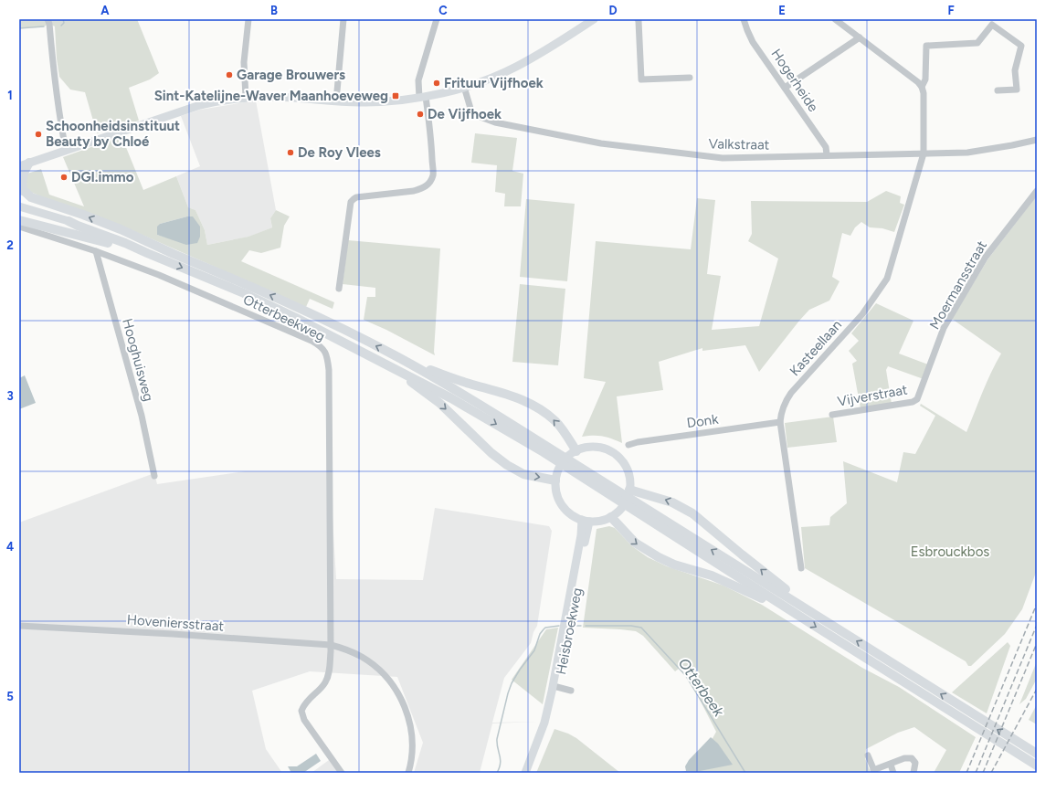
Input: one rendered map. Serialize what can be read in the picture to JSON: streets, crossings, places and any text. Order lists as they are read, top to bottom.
{
  "streets": {
    "main road": ["Heisbroekweg"],
    "street": [
      "Hogerheide",
      "Valkstraat",
      "Moermansstraat",
      "Otterbeekweg",
      "Kasteellaan",
      "Hooghuisweg",
      "Vijverstraat",
      "Donk",
      "Hoveniersstraat"
    ]
  },
  "crossings": [
    ["Hogerheide", "Valkstraat"],
    ["Valkstraat", "Kasteellaan"],
    ["Moermansstraat", "Vijverstraat"],
    ["Otterbeekweg", "Hooghuisweg"],
    ["Otterbeekweg", "Hoveniersstraat"],
    ["Kasteellaan", "Donk"]
  ],
  "water": ["Otterbeek"],
  "parks": ["Esbrouckbos"],
  "places": {
    "other": [
      "Garage Brouwers",
      "Frituur Vijfhoek",
      "De Vijfhoek",
      "Schoonheidsinstituut Beauty by Chloé",
      "De Roy Vlees",
      "DGI.immo"
    ],
    "transit": ["Sint-Katelijne-Waver Maanhoeveweg"]
  },
  "grid": {
    "columns": [
      "A",
      "B",
      "C",
      "D",
      "E",
      "F"
    ],
    "rows": [
      "1",
      "2",
      "3",
      "4",
      "5"
    ]
  }
}
